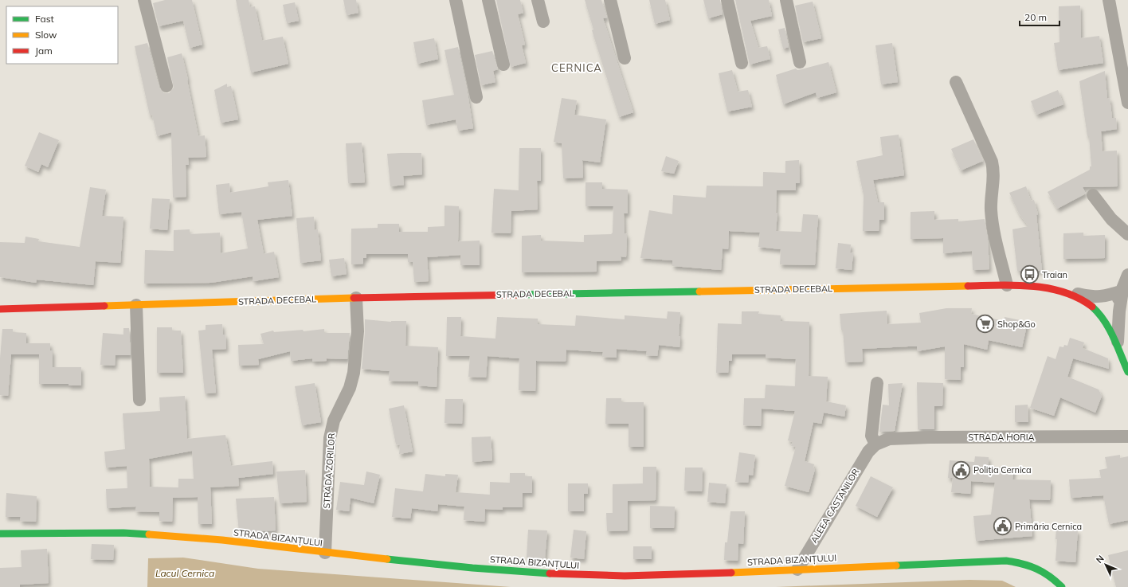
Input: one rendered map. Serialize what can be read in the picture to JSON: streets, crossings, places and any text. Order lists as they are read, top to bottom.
{
  "streets": {
    "main road": ["STRADA DECEBAL", "STRADA BIZANȚULUI"],
    "street": ["STRADA HORIA", "STRADA ZORILOR", "ALEEA CASTANILOR"]
  },
  "crossings": [
    ["STRADA DECEBAL", "STRADA ZORILOR"],
    ["STRADA HORIA", "ALEEA CASTANILOR"],
    ["STRADA ZORILOR", "STRADA BIZANȚULUI"],
    ["ALEEA CASTANILOR", "STRADA BIZANȚULUI"]
  ],
  "districts": ["CERNICA"],
  "water": ["Lacul Cernica"],
  "places": {
    "bus stop": ["Traian"],
    "supermarket": ["Shop&Go"],
    "public building": ["Poliția Cernica", "Primăria Cernica"]
  },
  "legend": ["Fast", "Slow", "Jam"],
  "scale_bar": "20 m",
  "north": "top left"
}
